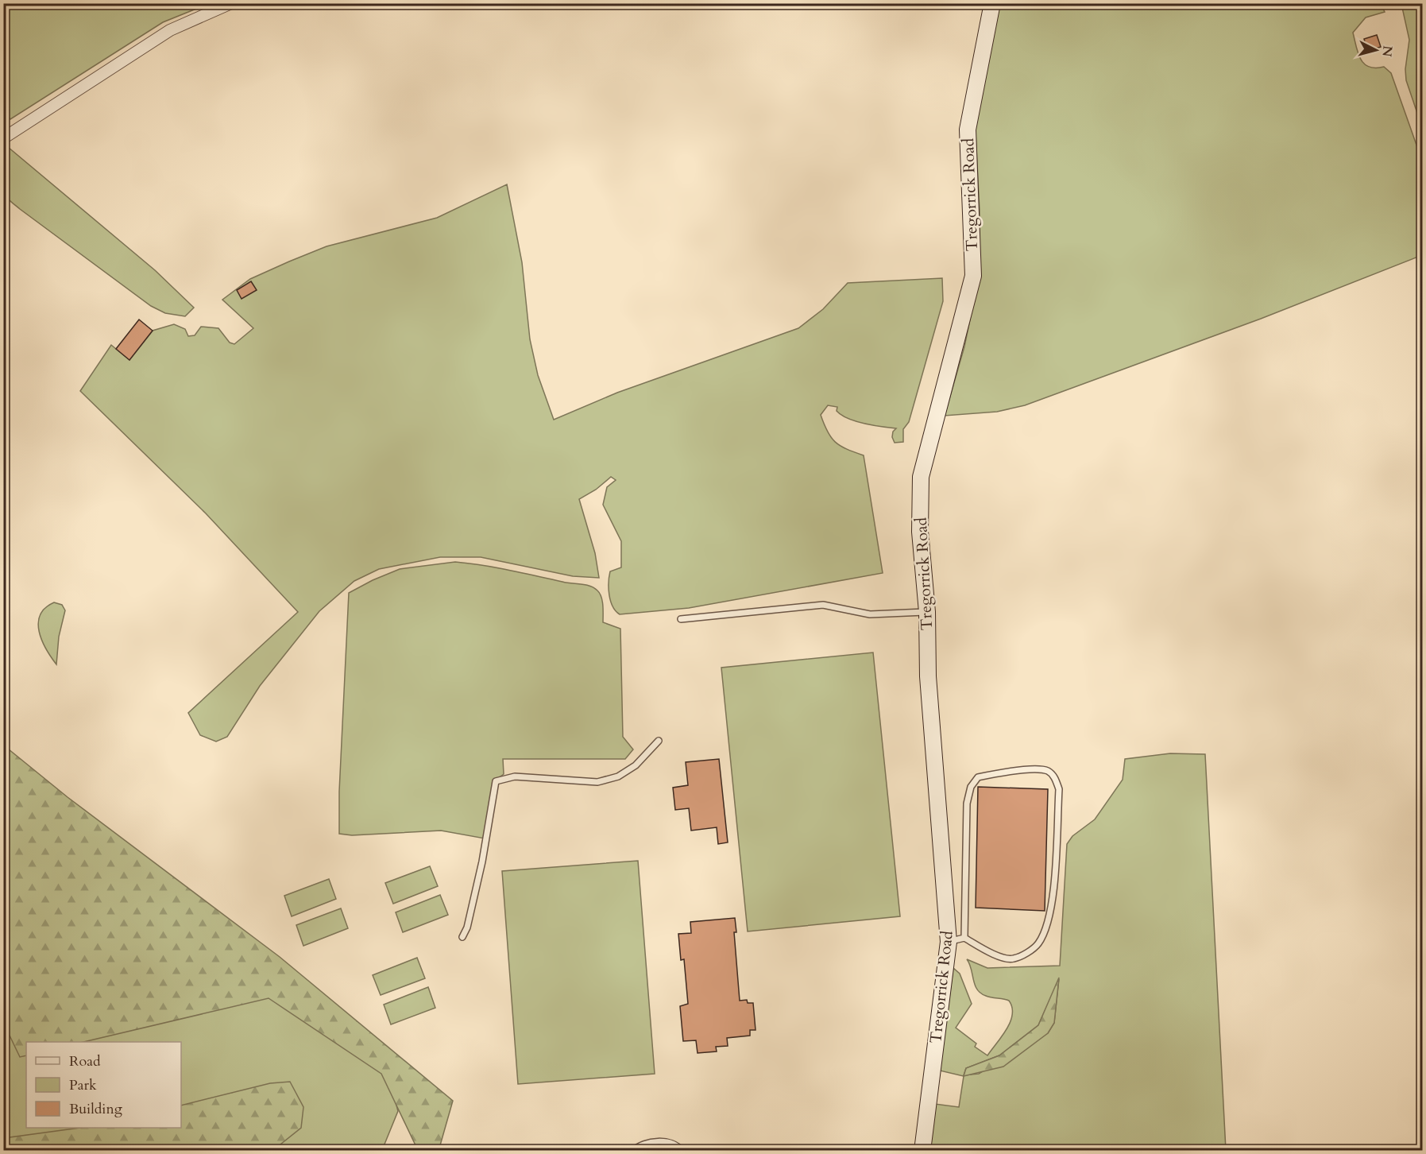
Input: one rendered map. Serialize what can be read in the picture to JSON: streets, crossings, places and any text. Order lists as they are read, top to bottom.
{
  "streets": {
    "street": ["Tregorrick Road"]
  },
  "legend": ["Road", "Park", "Building"],
  "north": "right"
}
